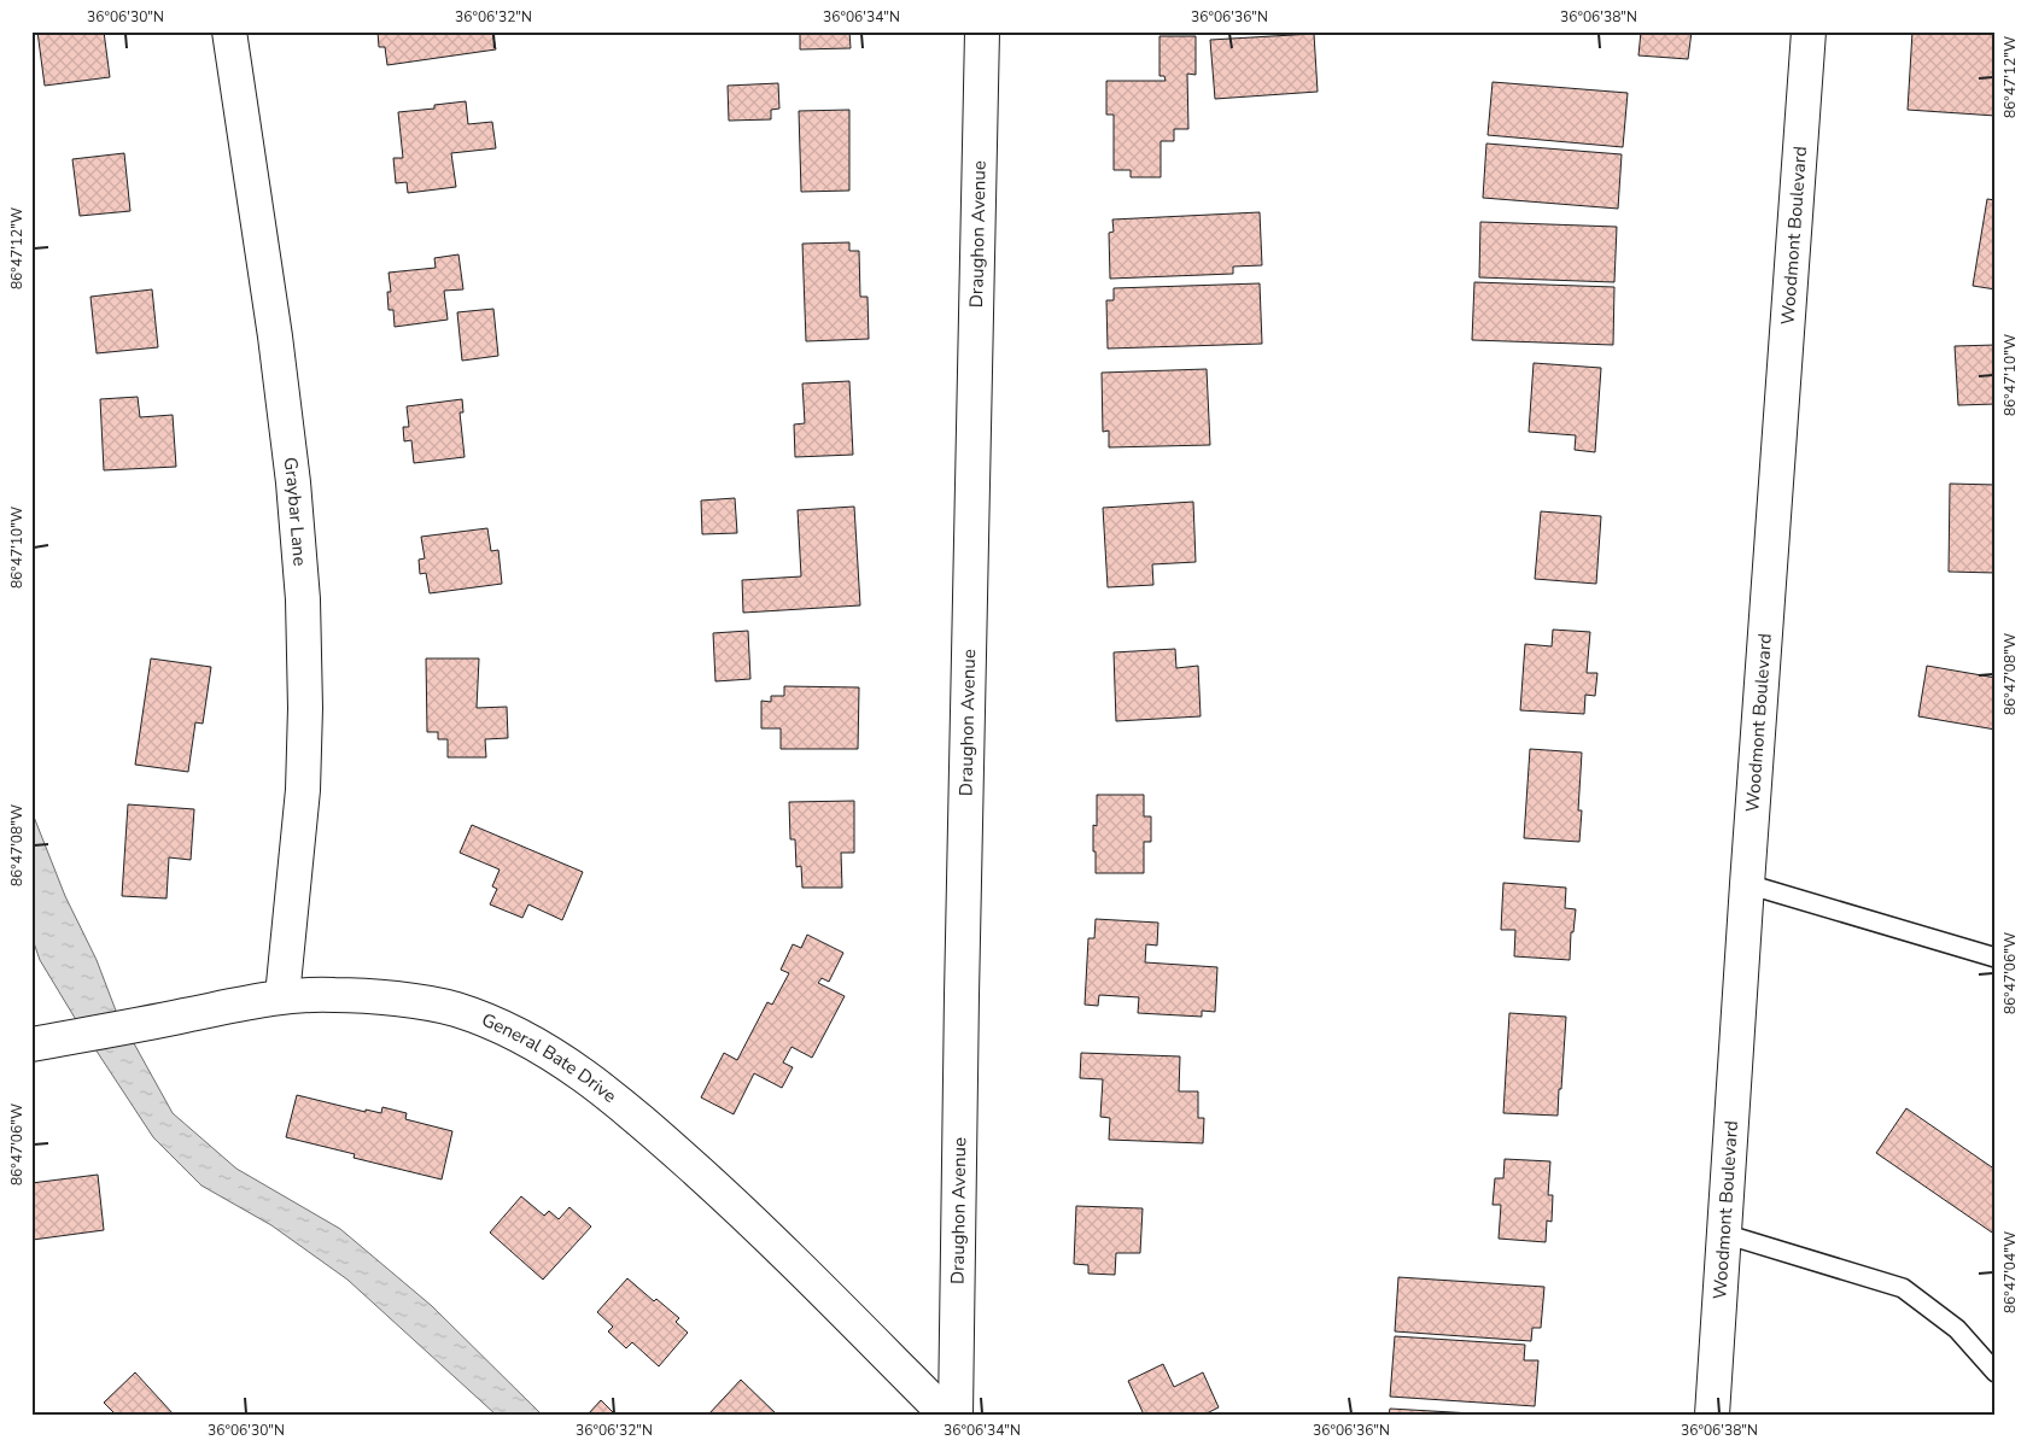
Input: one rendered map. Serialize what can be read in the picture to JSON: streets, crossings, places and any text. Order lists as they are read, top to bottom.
{
  "streets": {
    "street": [
      "Draughon Avenue",
      "Woodmont Boulevard",
      "Graybar Lane",
      "General Bate Drive"
    ]
  },
  "crossings": [
    ["Graybar Lane", "General Bate Drive"]
  ],
  "coordinates": [
    "36°06'30\"N",
    "36°06'32\"N",
    "36°06'34\"N",
    "36°06'36\"N",
    "36°06'38\"N",
    "86°47'12\"W",
    "86°47'10\"W",
    "86°47'08\"W",
    "86°47'06\"W",
    "86°47'04\"W"
  ]
}
